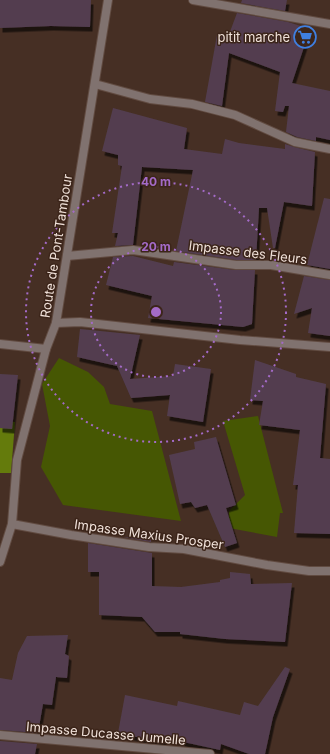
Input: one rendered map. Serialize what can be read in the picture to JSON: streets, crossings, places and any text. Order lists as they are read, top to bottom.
{
  "streets": {
    "street": [
      "Route de Pont-Tambour",
      "Impasse des Fleurs",
      "Impasse Maxius Prosper",
      "Impasse Ducasse Jumelle"
    ]
  },
  "crossings": [
    ["Route de Pont-Tambour", "Impasse des Fleurs"],
    ["Route de Pont-Tambour", "Impasse Maxius Prosper"]
  ],
  "places": {
    "supermarket": ["pitit marche"]
  },
  "rings": ["40 m", "20 m"]
}
